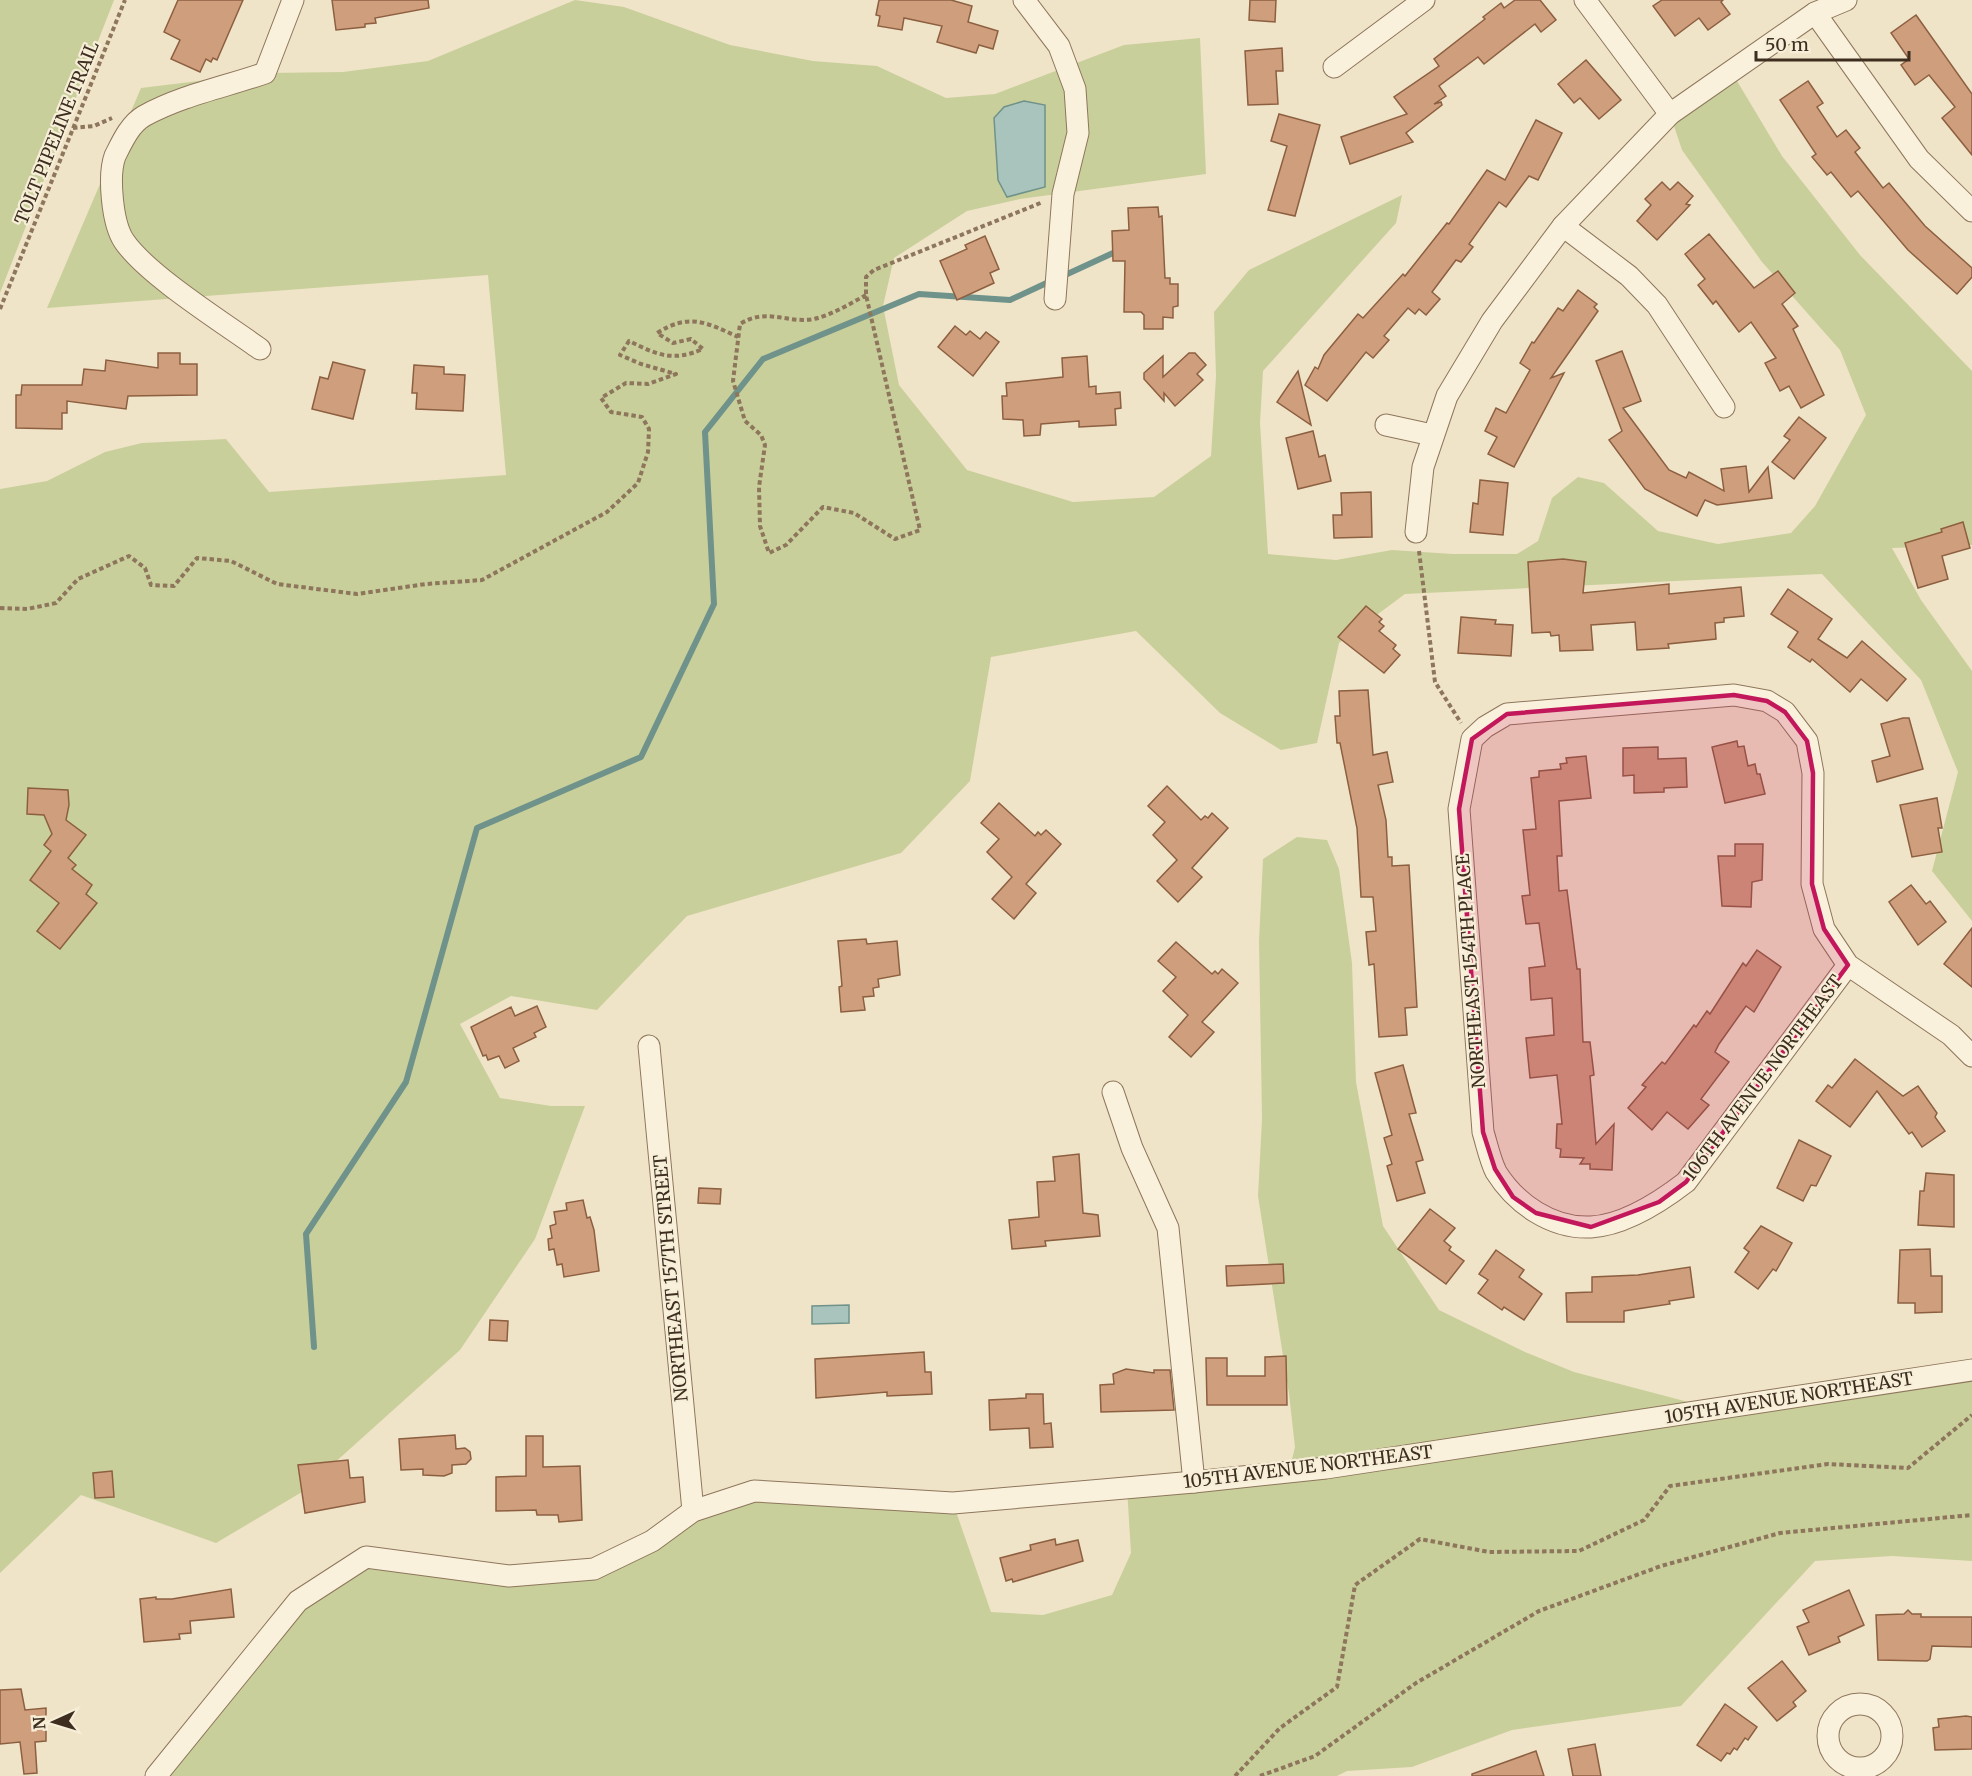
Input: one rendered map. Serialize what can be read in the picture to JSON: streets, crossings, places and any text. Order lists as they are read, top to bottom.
{
  "streets": {
    "street": [
      "NORTHEAST 154TH PLACE",
      "106TH AVENUE NORTHEAST",
      "NORTHEAST 157TH STREET",
      "105TH AVENUE NORTHEAST"
    ],
    "path": ["TOLT PIPELINE TRAIL"]
  },
  "crossings": [
    ["NORTHEAST 154TH PLACE", "106TH AVENUE NORTHEAST"],
    ["NORTHEAST 157TH STREET", "105TH AVENUE NORTHEAST"]
  ],
  "scale_bar": "50 m",
  "north": "left"
}
